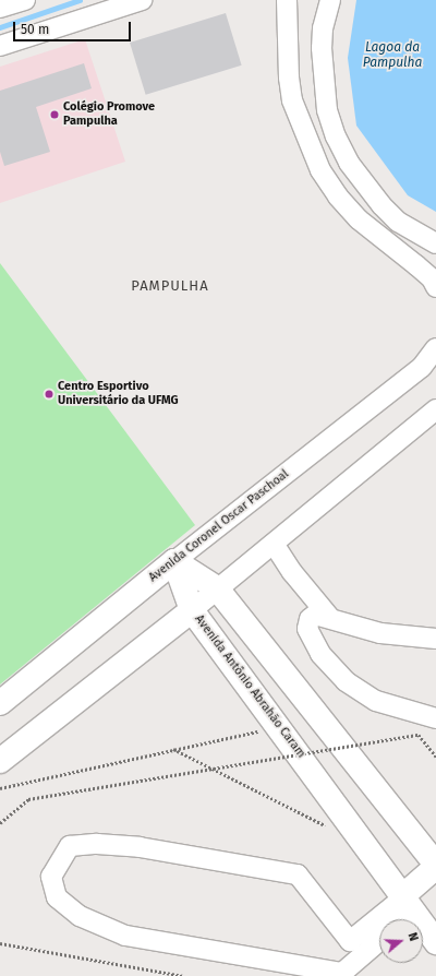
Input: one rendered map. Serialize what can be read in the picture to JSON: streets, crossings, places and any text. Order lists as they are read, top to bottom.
{
  "streets": {
    "main road": ["Avenida Coronel Oscar Paschoal", "Avenida Antônio Abrahão Caram"]
  },
  "crossings": [
    ["Avenida Coronel Oscar Paschoal", "Avenida Antônio Abrahão Caram"]
  ],
  "districts": ["PAMPULHA"],
  "water": ["Lagoa da Pampulha"],
  "places": ["Colégio Promove Pampulha", "Centro Esportivo Universitário da UFMG"],
  "scale_bar": "50 m",
  "north": "right"
}
